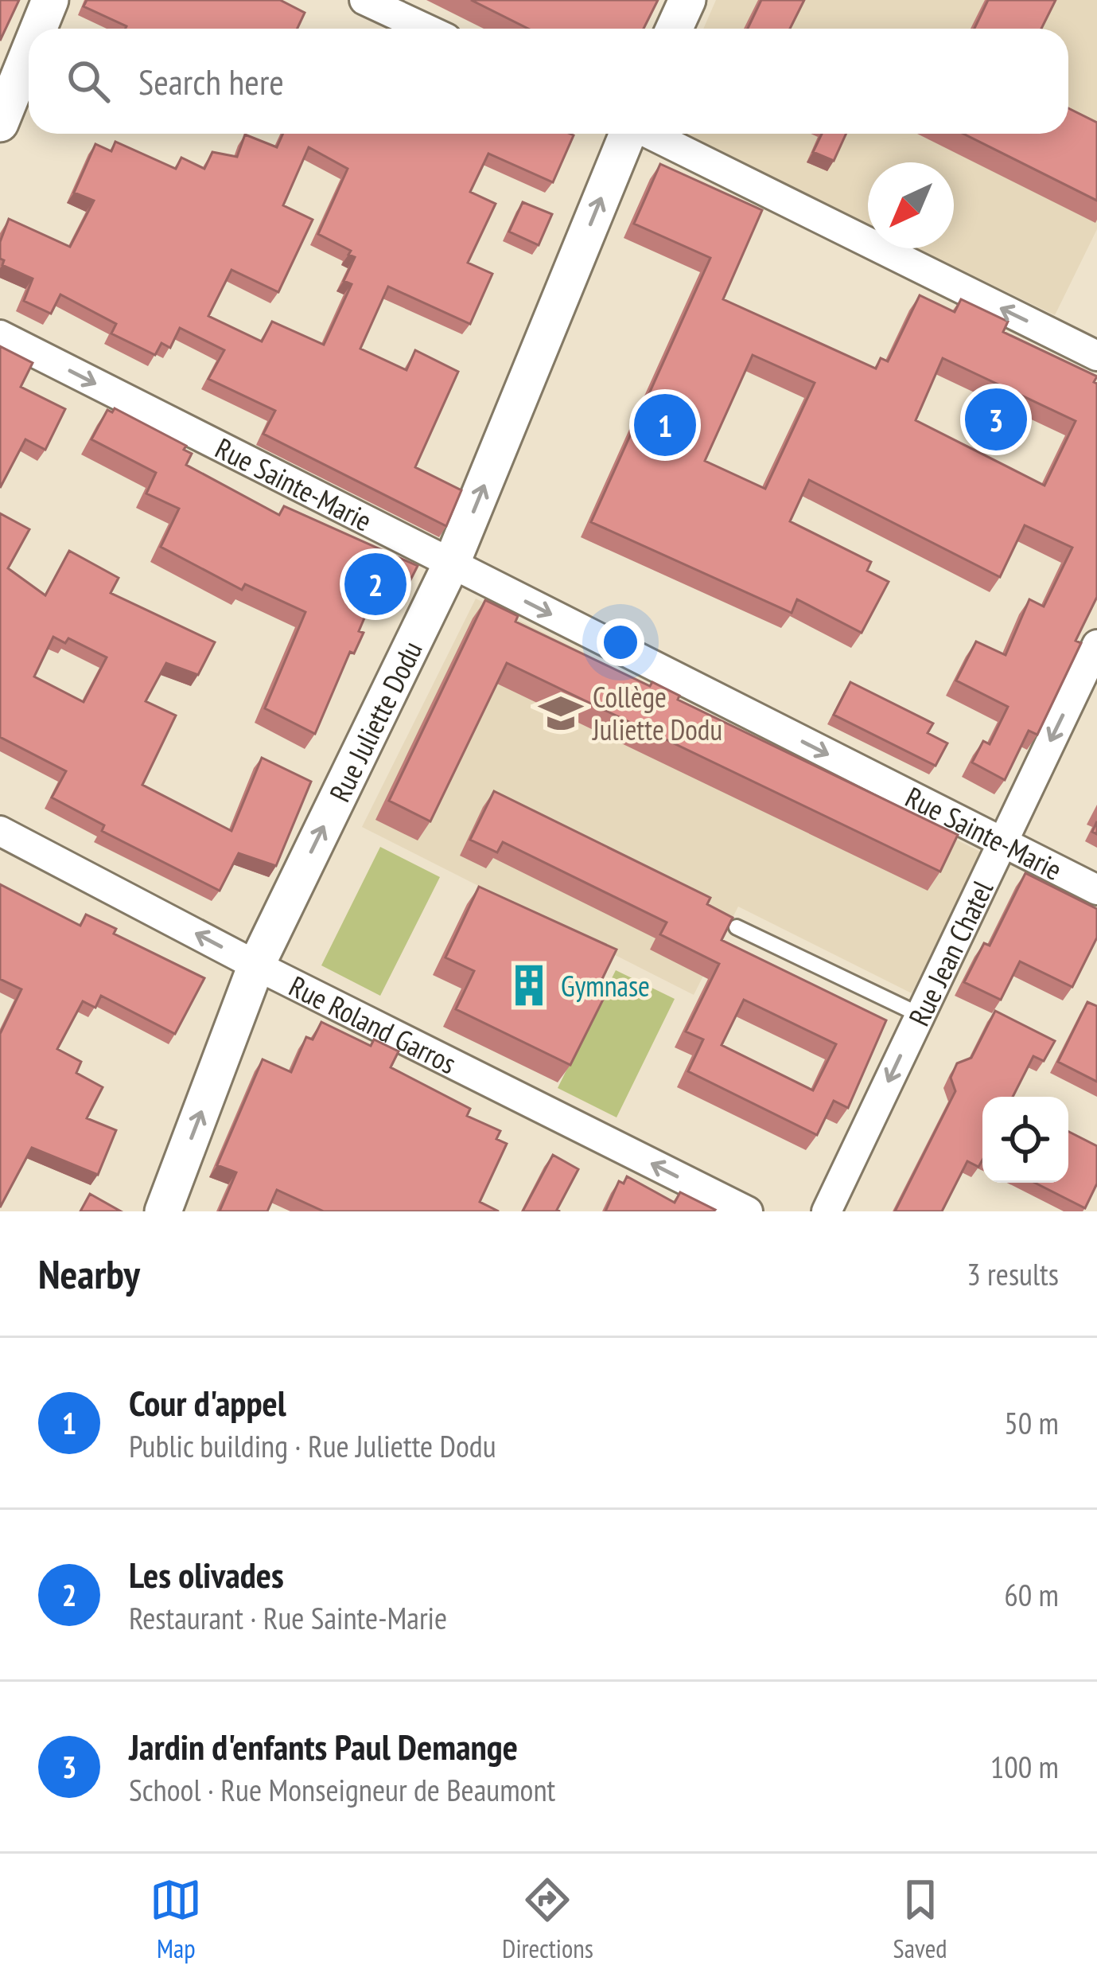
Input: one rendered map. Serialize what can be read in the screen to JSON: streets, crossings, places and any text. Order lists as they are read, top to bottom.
{
  "streets": {
    "street": [
      "Rue Sainte-Marie",
      "Rue Juliette Dodu",
      "Rue Jean Chatel",
      "Rue Roland Garros"
    ]
  },
  "crossings": [
    ["Rue Sainte-Marie", "Rue Juliette Dodu"],
    ["Rue Sainte-Marie", "Rue Jean Chatel"],
    ["Rue Juliette Dodu", "Rue Roland Garros"]
  ],
  "one_way": [
    "Rue Sainte-Marie",
    "Rue Juliette Dodu",
    "Rue Jean Chatel",
    "Rue Roland Garros"
  ],
  "places": {
    "school or university": ["Collège Juliette Dodu"],
    "building": ["Gymnase"]
  },
  "north": "bottom left",
  "page": {
    "search": "Search here",
    "pins": ["3", "1", "2"],
    "heading": ["Nearby", "3 results"],
    "list": [
      {
        "mark": "1",
        "name": "Cour d'appel",
        "note": "Public building · Rue Juliette Dodu",
        "value": "50 m"
      },
      {
        "mark": "2",
        "name": "Les olivades",
        "note": "Restaurant · Rue Sainte-Marie",
        "value": "60 m"
      },
      {
        "mark": "3",
        "name": "Jardin d'enfants Paul Demange",
        "note": "School · Rue Monseigneur de Beaumont",
        "value": "100 m"
      }
    ],
    "nav": ["Map", "Directions", "Saved"]
  }
}
